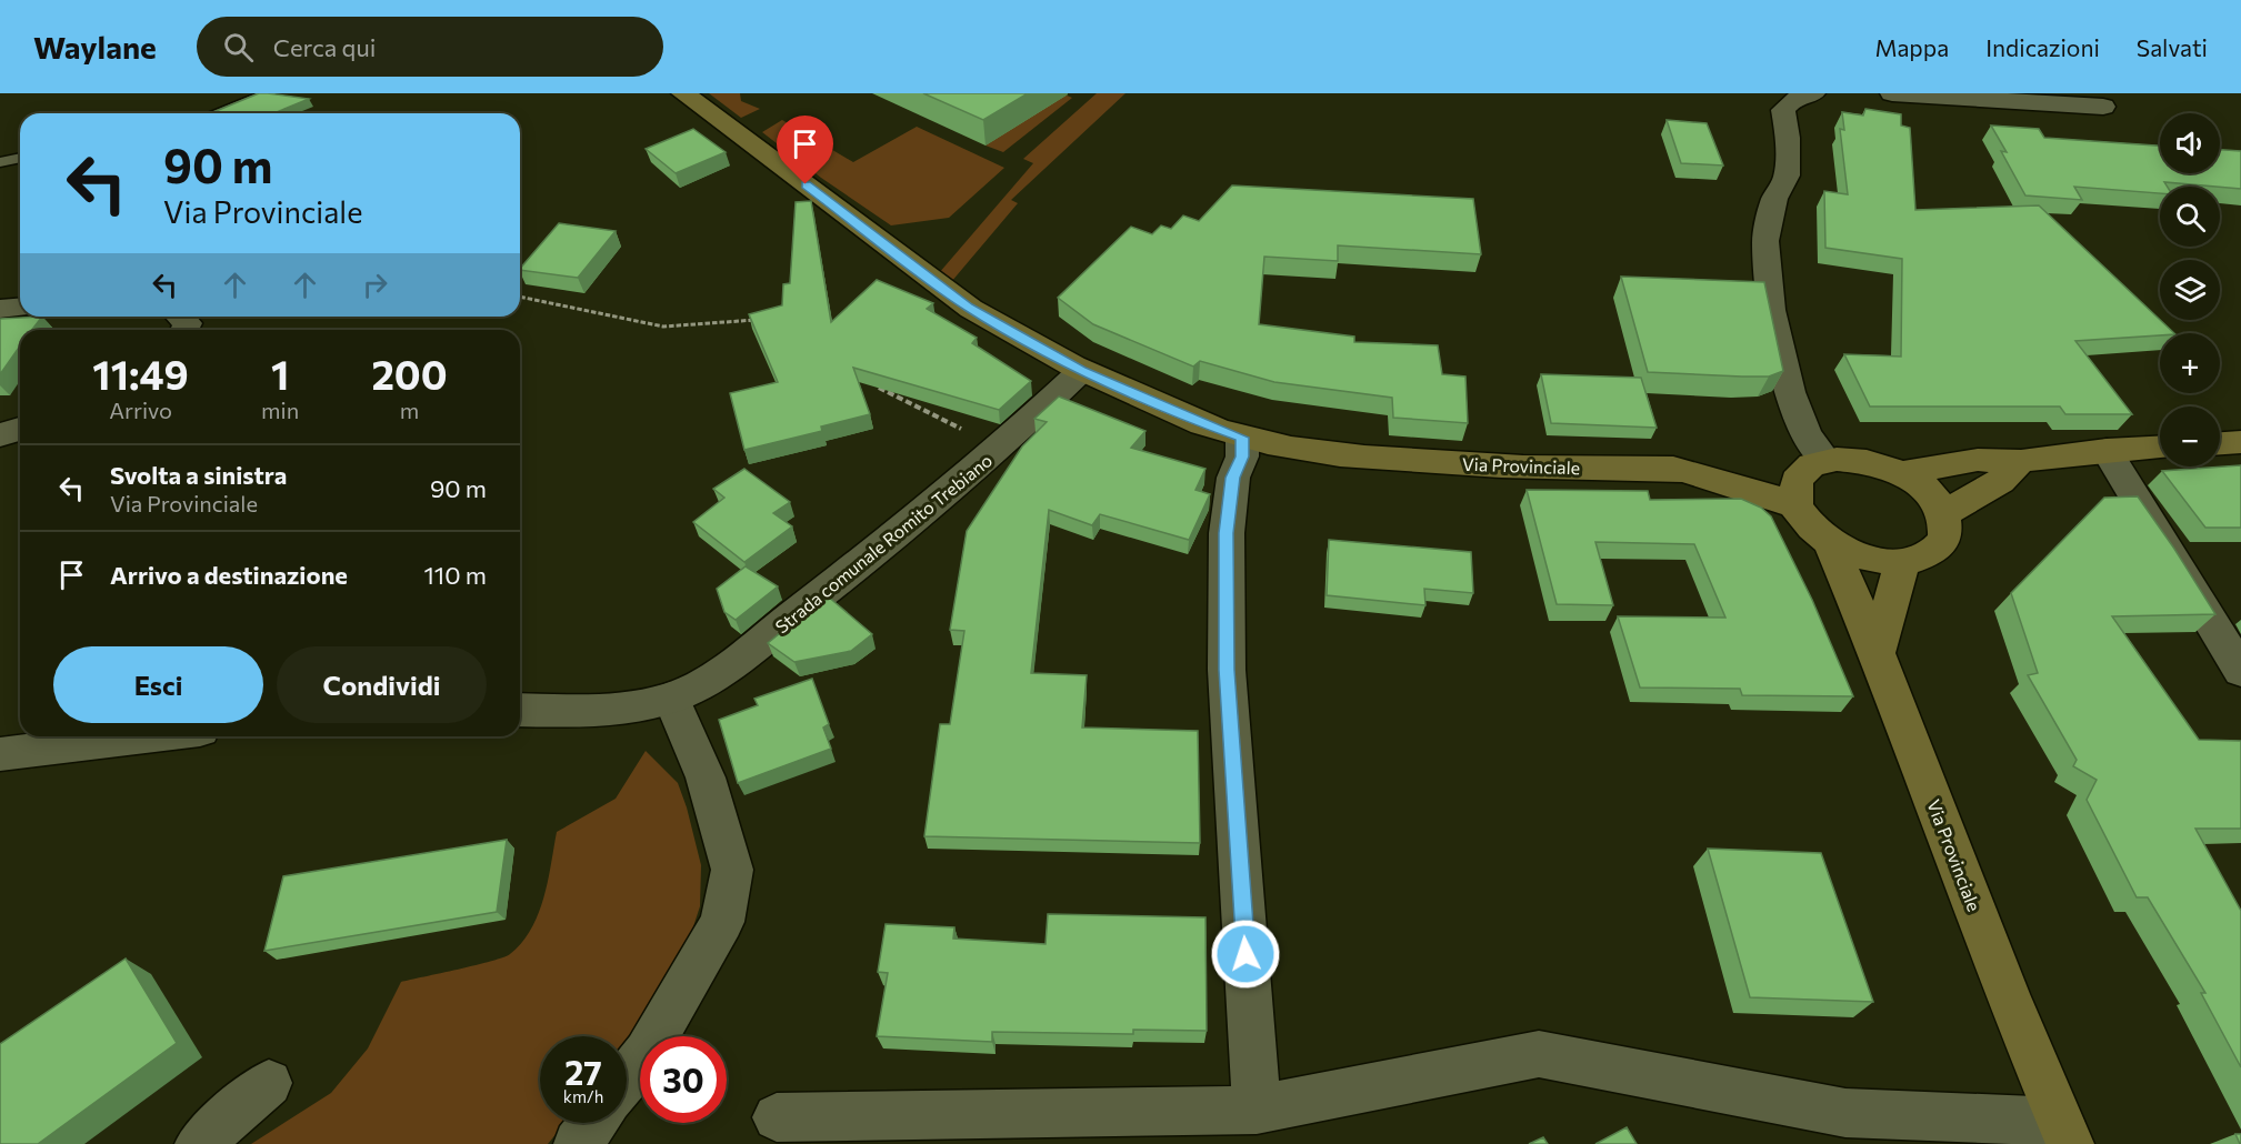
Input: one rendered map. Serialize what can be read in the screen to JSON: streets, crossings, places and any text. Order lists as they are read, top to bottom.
{
  "streets": {
    "main road": ["Via Provinciale"],
    "street": ["Strada comunale Romito Trebiano"]
  },
  "crossings": [
    ["Via Provinciale", "Strada comunale Romito Trebiano"]
  ],
  "page": {
    "header": "Waylane",
    "search": "Cerca qui",
    "nav": ["Mappa", "Indicazioni", "Salvati"],
    "map_buttons": ["+", "−"],
    "turn": ["90 m", "Via Provinciale"],
    "eta": [
      "11:49",
      "Arrivo",
      "1",
      "min",
      "200",
      "m"
    ],
    "list": [
      {
        "name": "Svolta a sinistra",
        "note": "Via Provinciale",
        "value": "90 m"
      },
      {
        "name": "Arrivo a destinazione",
        "value": "110 m"
      }
    ],
    "buttons": ["Esci", "Condividi"],
    "speed": "27 km/h",
    "limit": "30"
  }
}
